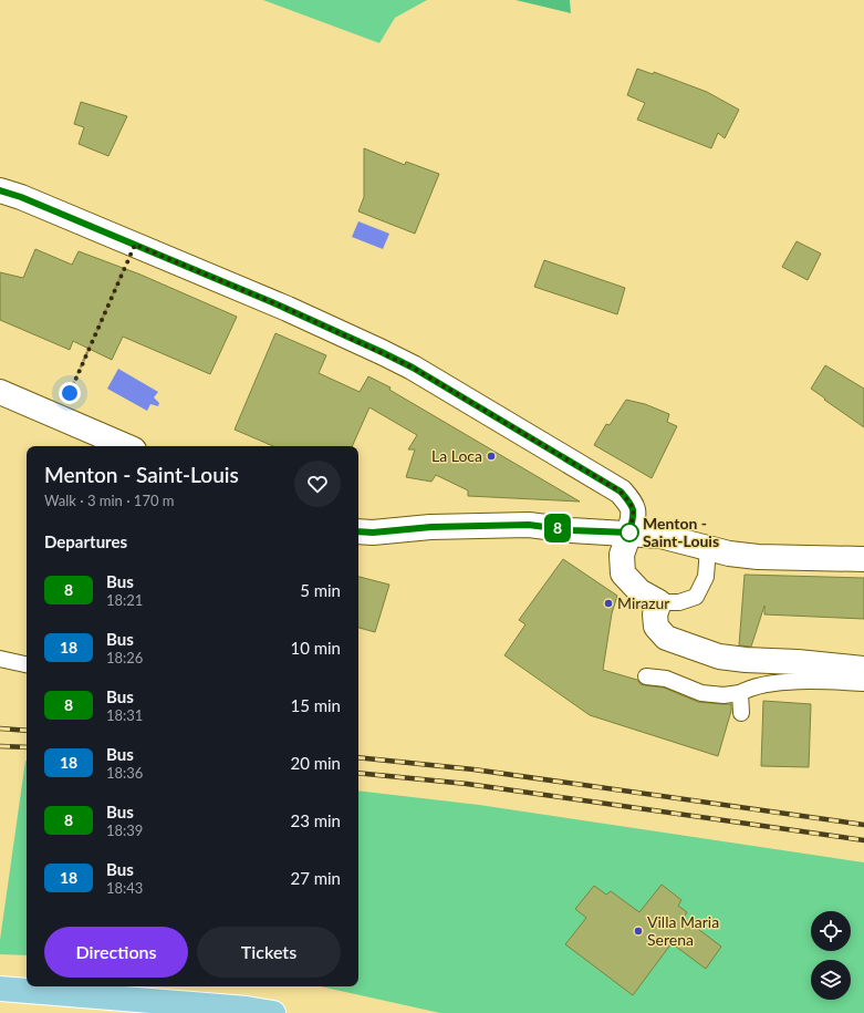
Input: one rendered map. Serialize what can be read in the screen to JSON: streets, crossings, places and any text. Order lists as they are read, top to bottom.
{
  "places": [
    "La Loca",
    "Menton - Saint-Louis",
    "Mirazur",
    "Villa Maria Serena"
  ],
  "lines": ["bus line 8"],
  "page": {
    "on_map": "8",
    "heading": [
      ["Menton - Saint-Louis", "Walk · 3 min · 170 m"],
      "Departures"
    ],
    "list": [
      {
        "mark": "8",
        "name": "Bus",
        "note": "18:21",
        "value": "5 min"
      },
      {
        "mark": "18",
        "name": "Bus",
        "note": "18:26",
        "value": "10 min"
      },
      {
        "mark": "8",
        "name": "Bus",
        "note": "18:31",
        "value": "15 min"
      },
      {
        "mark": "18",
        "name": "Bus",
        "note": "18:36",
        "value": "20 min"
      },
      {
        "mark": "8",
        "name": "Bus",
        "note": "18:39",
        "value": "23 min"
      },
      {
        "mark": "18",
        "name": "Bus",
        "note": "18:43",
        "value": "27 min"
      }
    ],
    "buttons": ["Directions", "Tickets"]
  }
}
